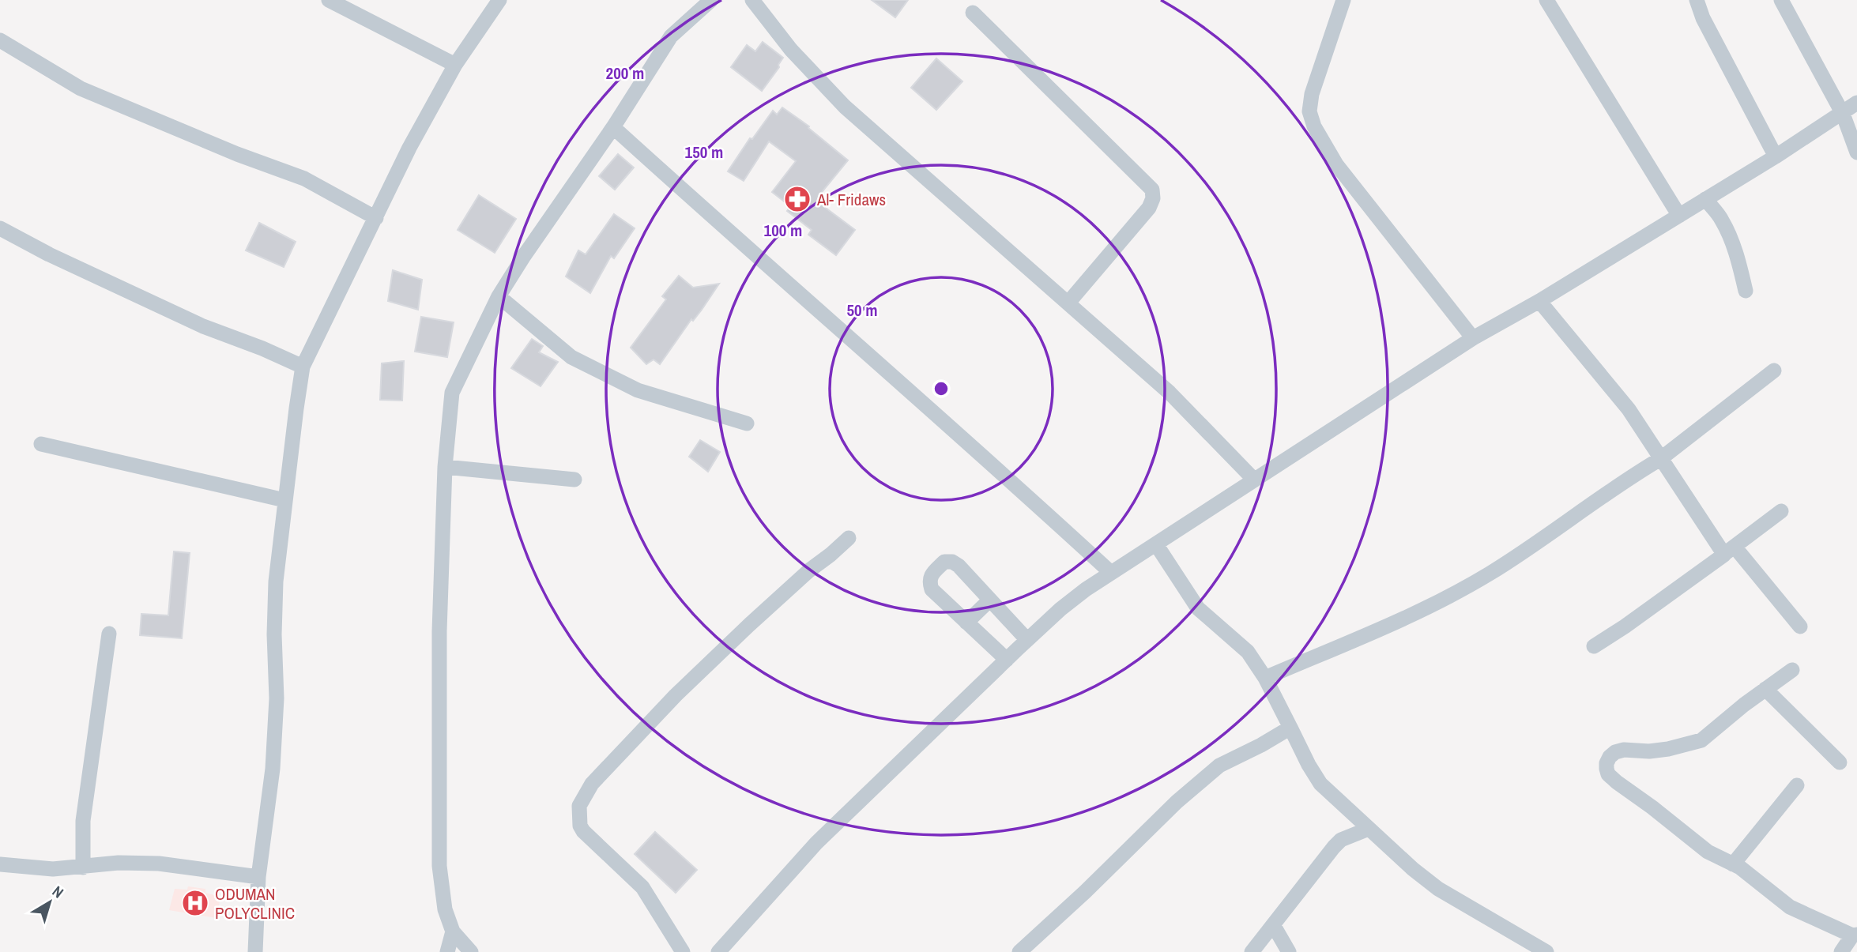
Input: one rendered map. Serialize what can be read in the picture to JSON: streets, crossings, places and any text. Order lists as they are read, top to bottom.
{
  "places": {
    "pharmacy": ["Al- Fridaws"],
    "hospital": ["ODUMAN POLYCLINIC"]
  },
  "north": "top right",
  "rings": [
    "200 m",
    "150 m",
    "100 m",
    "50 m"
  ]
}
